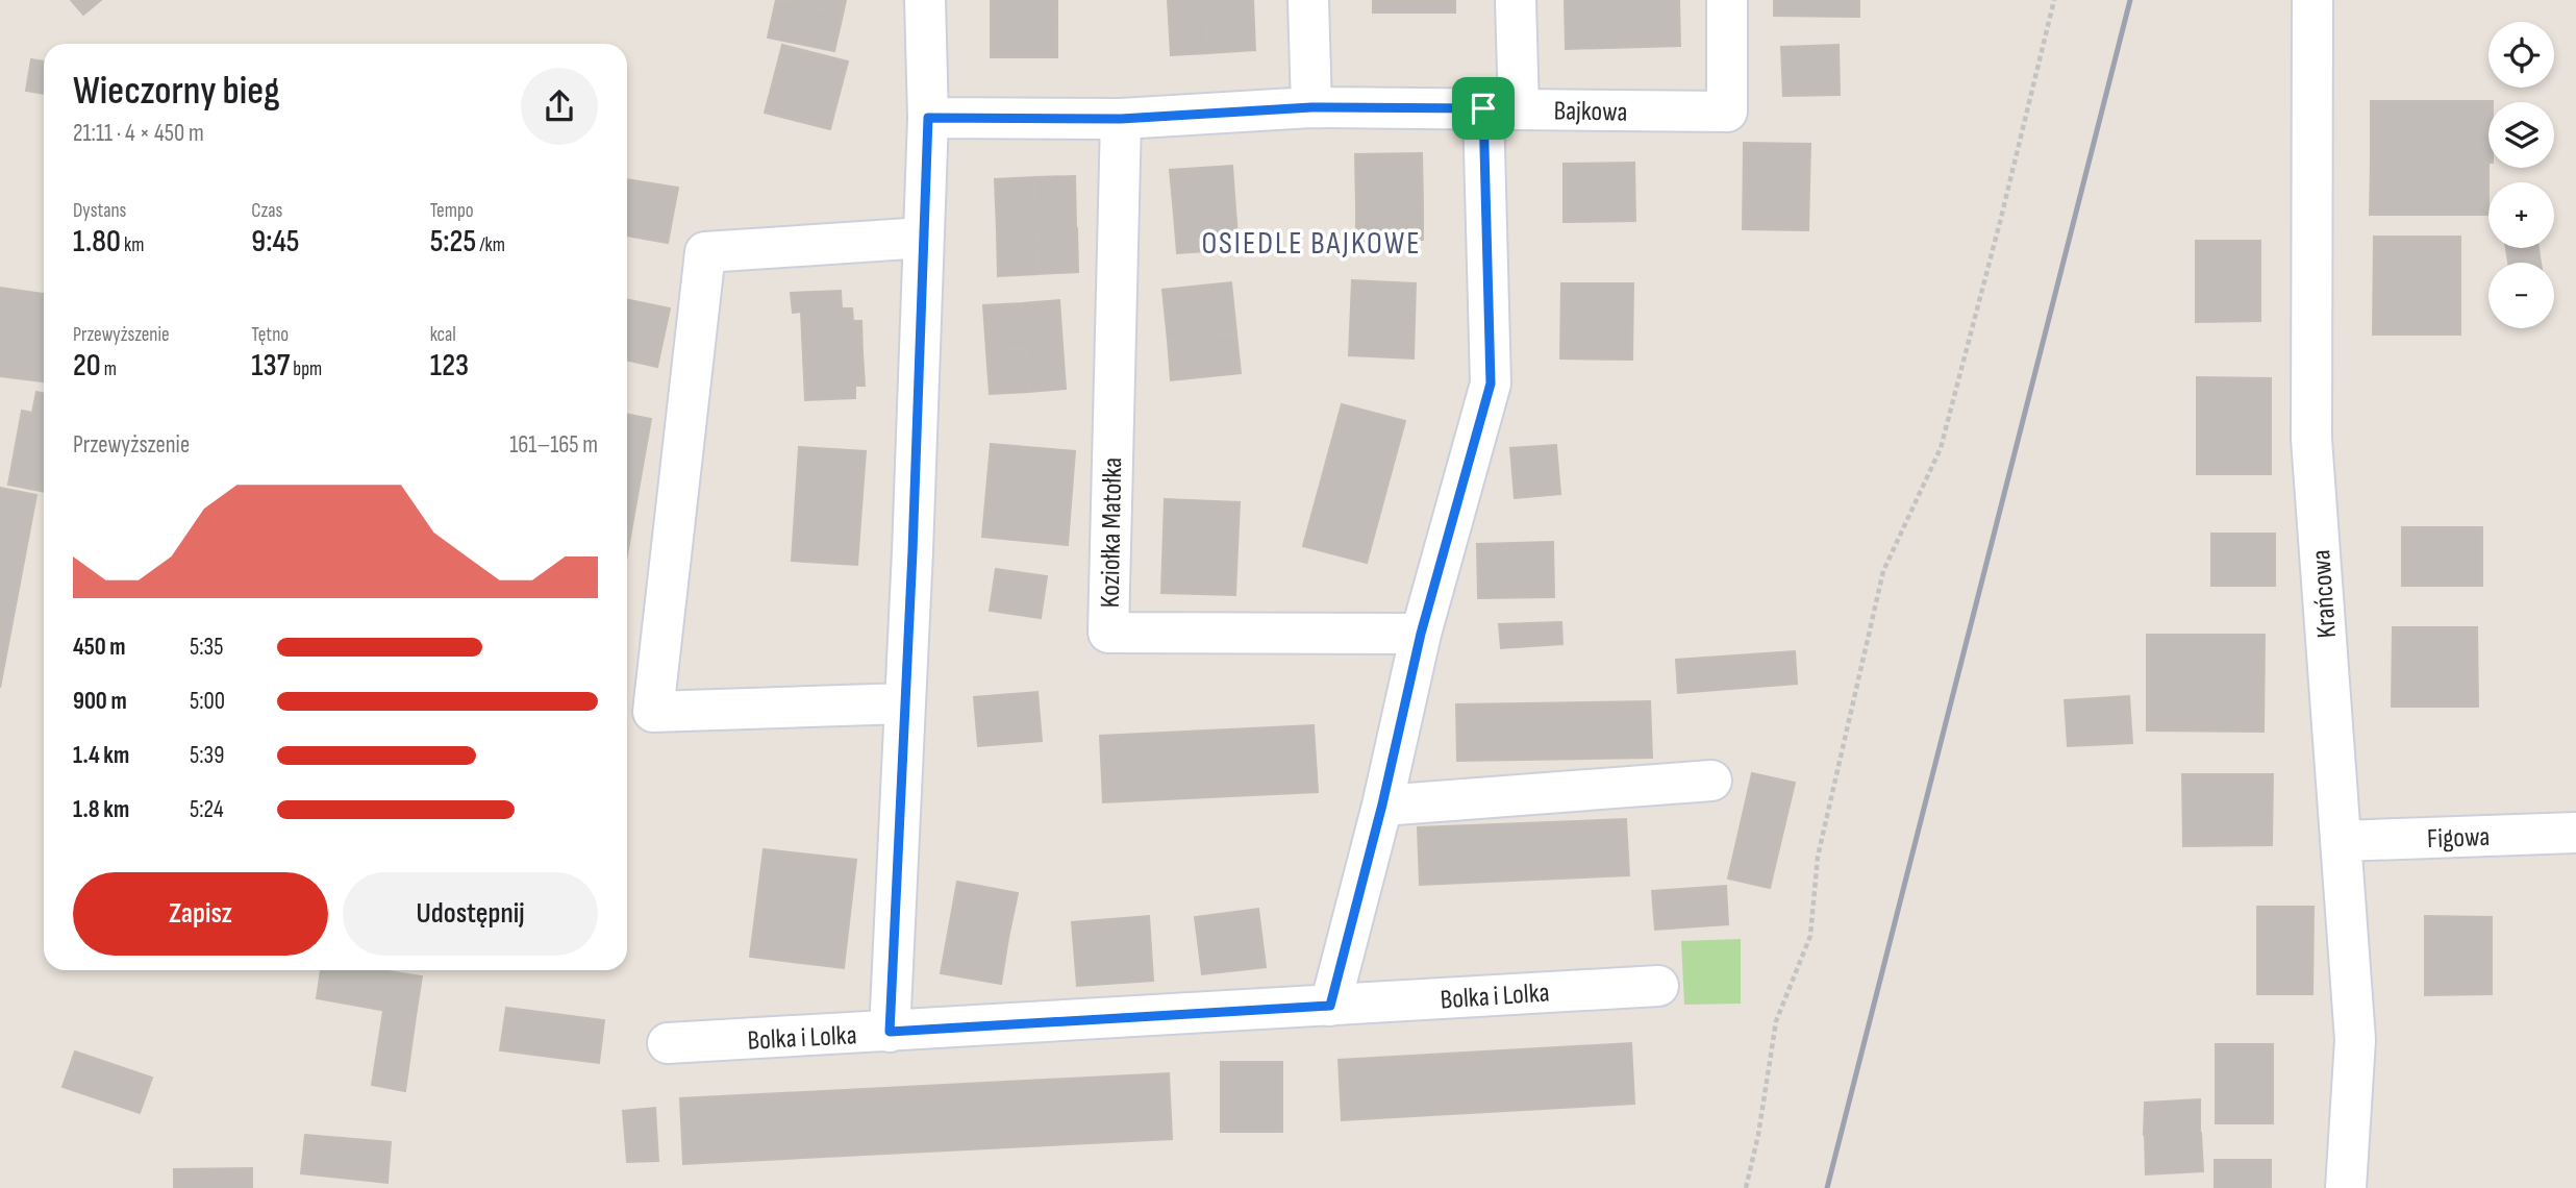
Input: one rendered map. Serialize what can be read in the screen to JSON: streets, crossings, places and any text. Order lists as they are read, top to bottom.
{
  "streets": {
    "street": [
      "Bajkowa",
      "Koziołka Matołka",
      "Krańcowa",
      "Figowa",
      "Bolka i Lolka"
    ]
  },
  "crossings": [
    ["Bajkowa", "Koziołka Matołka"],
    ["Krańcowa", "Figowa"]
  ],
  "districts": ["OSIEDLE BAJKOWE"],
  "page": {
    "map_buttons": ["+", "−"],
    "heading": ["Wieczorny bieg", "21:11 · 4 × 450 m"],
    "stats": [
      ["Dystans", "1.80 km"],
      ["Czas", "9:45"],
      ["Tempo", "5:25 /km"],
      ["Przewyższenie", "20 m"],
      ["Tętno", "137 bpm"],
      ["kcal", "123"]
    ],
    "chart": ["Przewyższenie", "161–165 m"],
    "list": [
      {
        "name": "450 m",
        "note": "5:35"
      },
      {
        "name": "900 m",
        "note": "5:00"
      },
      {
        "name": "1.4 km",
        "note": "5:39"
      },
      {
        "name": "1.8 km",
        "note": "5:24"
      }
    ],
    "buttons": ["Zapisz", "Udostępnij"]
  }
}
